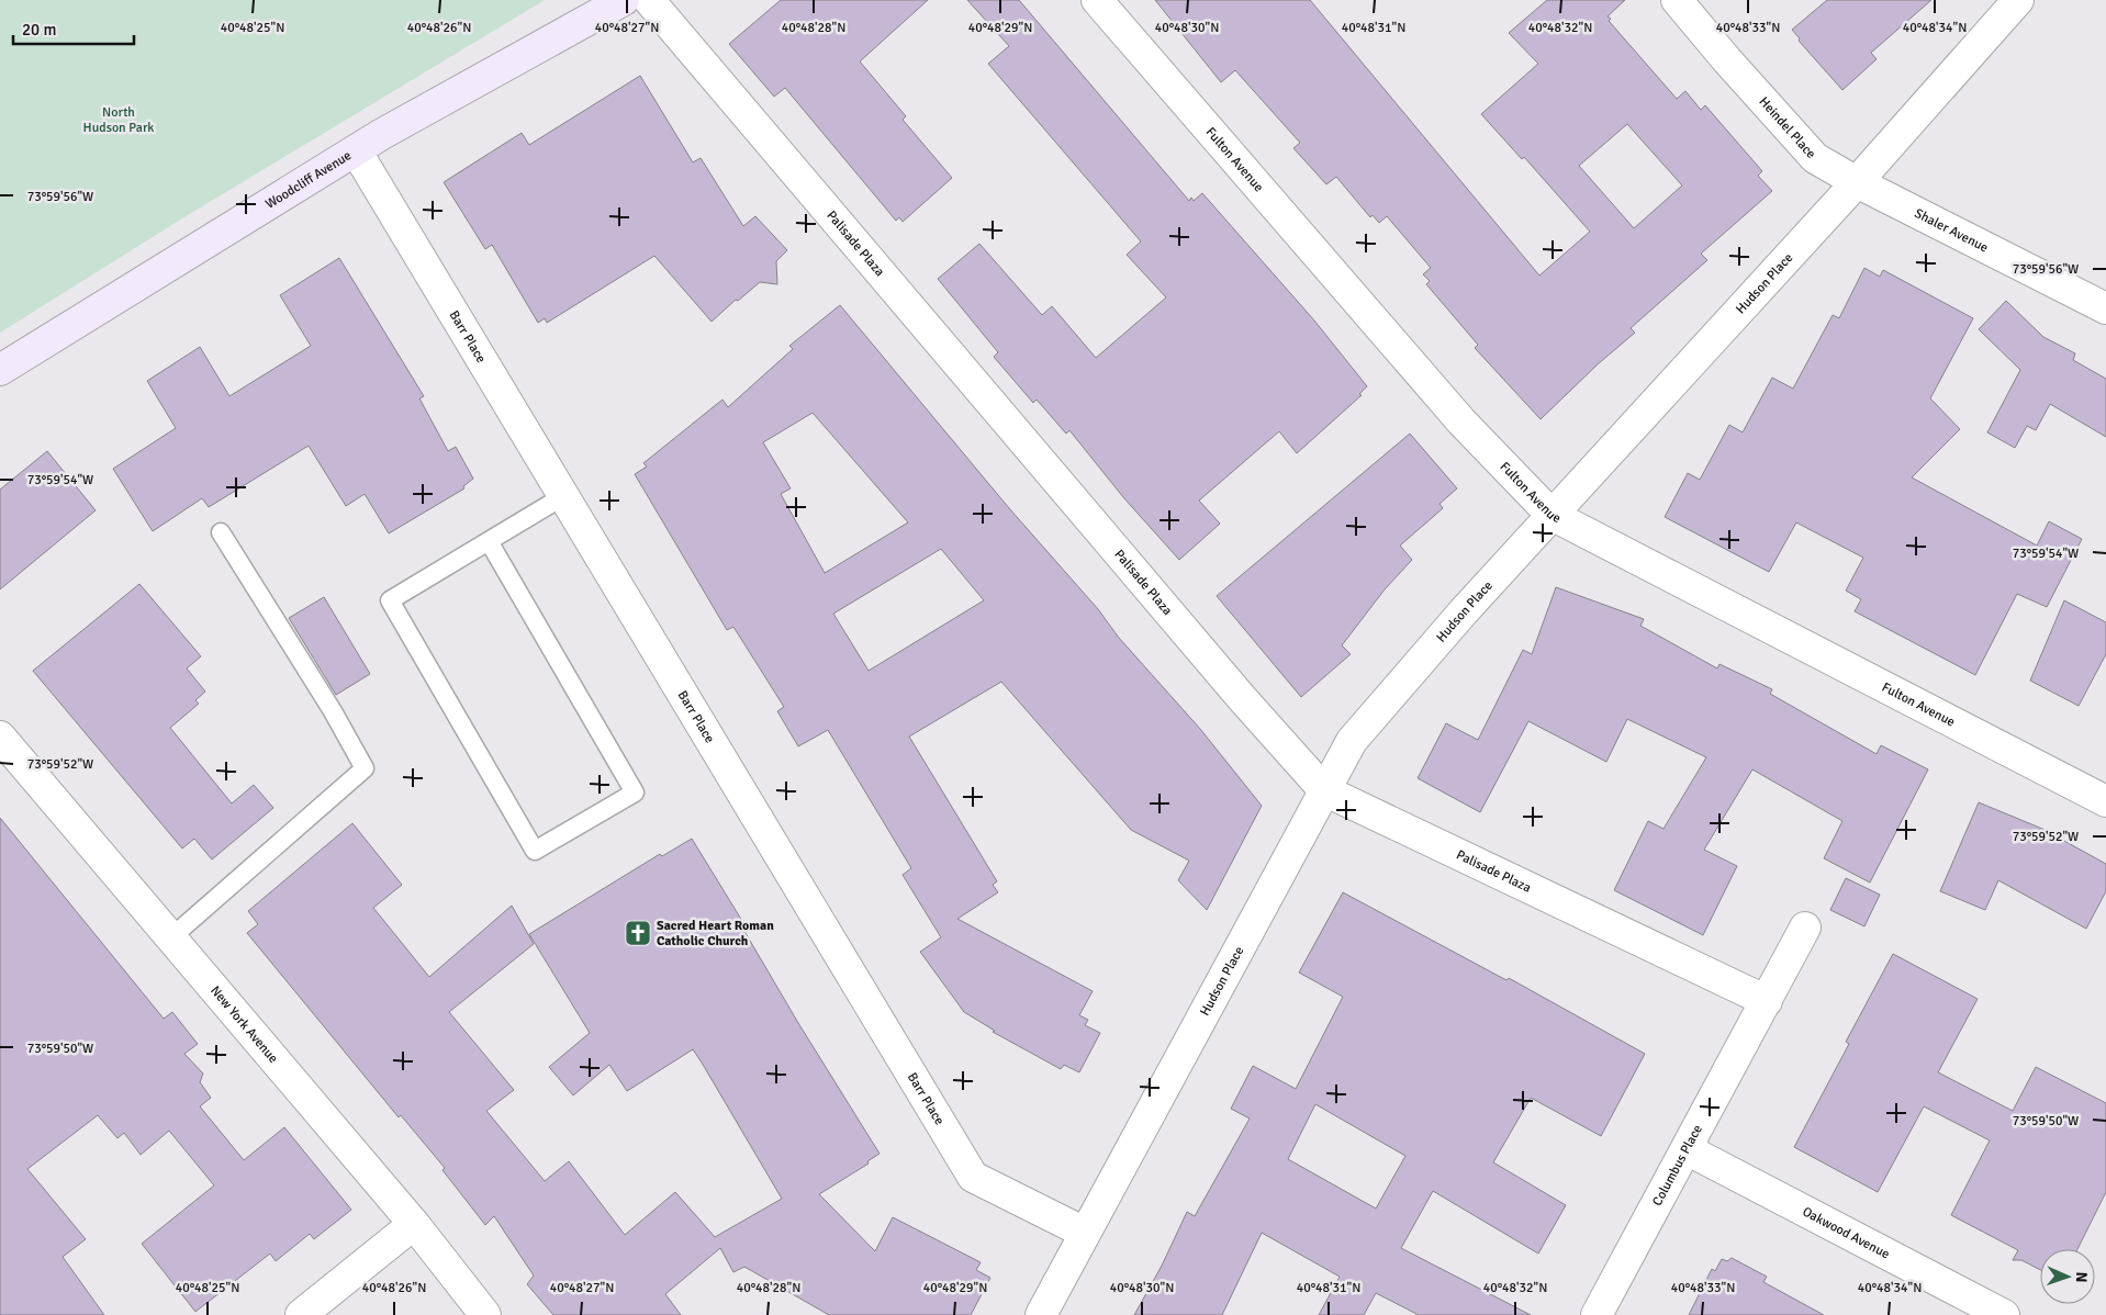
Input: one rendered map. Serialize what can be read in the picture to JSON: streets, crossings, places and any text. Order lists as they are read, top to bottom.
{
  "streets": {
    "main road": ["Woodcliff Avenue"],
    "street": [
      "Heindel Place",
      "Fulton Avenue",
      "Shaler Avenue",
      "Palisade Plaza",
      "Hudson Place",
      "Barr Place",
      "New York Avenue",
      "Columbus Place",
      "Oakwood Avenue"
    ]
  },
  "crossings": [
    ["Heindel Place", "Shaler Avenue"],
    ["Heindel Place", "Hudson Place"],
    ["Fulton Avenue", "Hudson Place"],
    ["Woodcliff Avenue", "Barr Place"],
    ["Shaler Avenue", "Hudson Place"],
    ["Palisade Plaza", "Hudson Place"],
    ["Palisade Plaza", "Columbus Place"],
    ["Hudson Place", "Barr Place"],
    ["Columbus Place", "Oakwood Avenue"]
  ],
  "parks": ["North Hudson Park"],
  "places": {
    "church": ["Sacred Heart Roman Catholic Church"]
  },
  "scale_bar": "20 m",
  "north": "right",
  "coordinates": [
    "40°48'25\"N",
    "40°48'26\"N",
    "40°48'27\"N",
    "40°48'28\"N",
    "40°48'29\"N",
    "40°48'30\"N",
    "40°48'31\"N",
    "40°48'32\"N",
    "40°48'33\"N",
    "40°48'34\"N",
    "73°59'56\"W",
    "73°59'54\"W",
    "73°59'52\"W",
    "73°59'50\"W"
  ]
}
